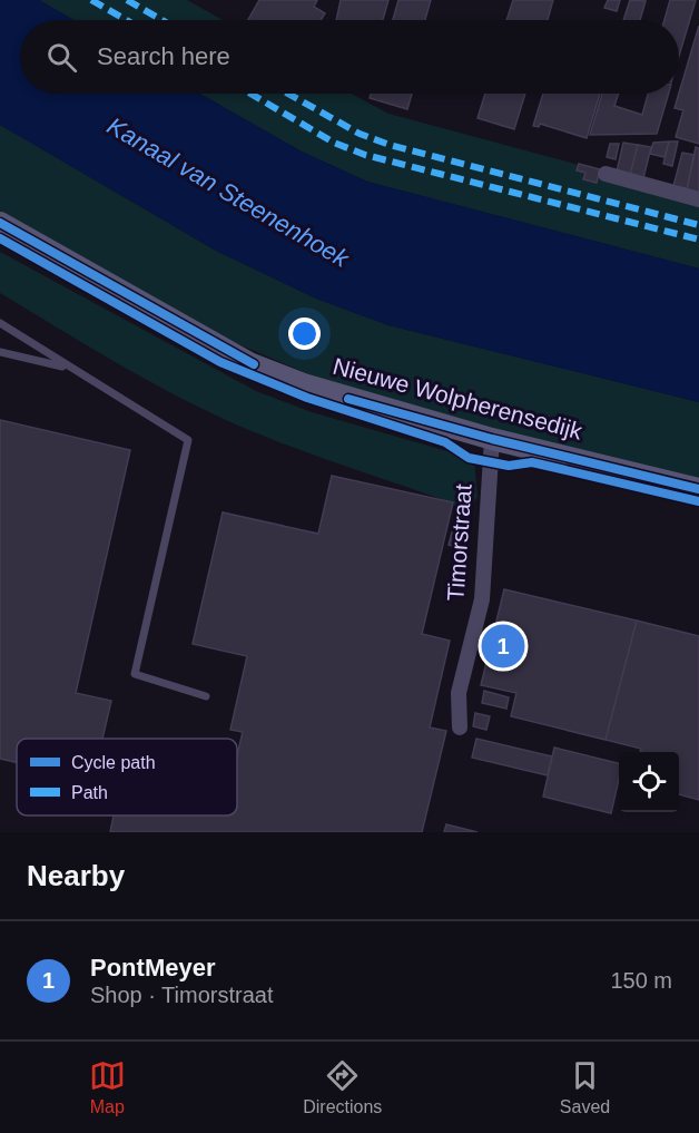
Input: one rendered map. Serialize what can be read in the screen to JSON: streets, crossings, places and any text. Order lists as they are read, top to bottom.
{
  "streets": {
    "street": ["Nieuwe Wolpherensedijk", "Timorstraat"]
  },
  "crossings": [
    ["Nieuwe Wolpherensedijk", "Timorstraat"]
  ],
  "water": ["Kanaal van Steenenhoek"],
  "legend": ["Cycle path", "Path"],
  "page": {
    "search": "Search here",
    "pins": "1",
    "heading": "Nearby",
    "list": [
      {
        "mark": "1",
        "name": "PontMeyer",
        "note": "Shop · Timorstraat",
        "value": "150 m"
      }
    ],
    "nav": ["Map", "Directions", "Saved"]
  }
}
